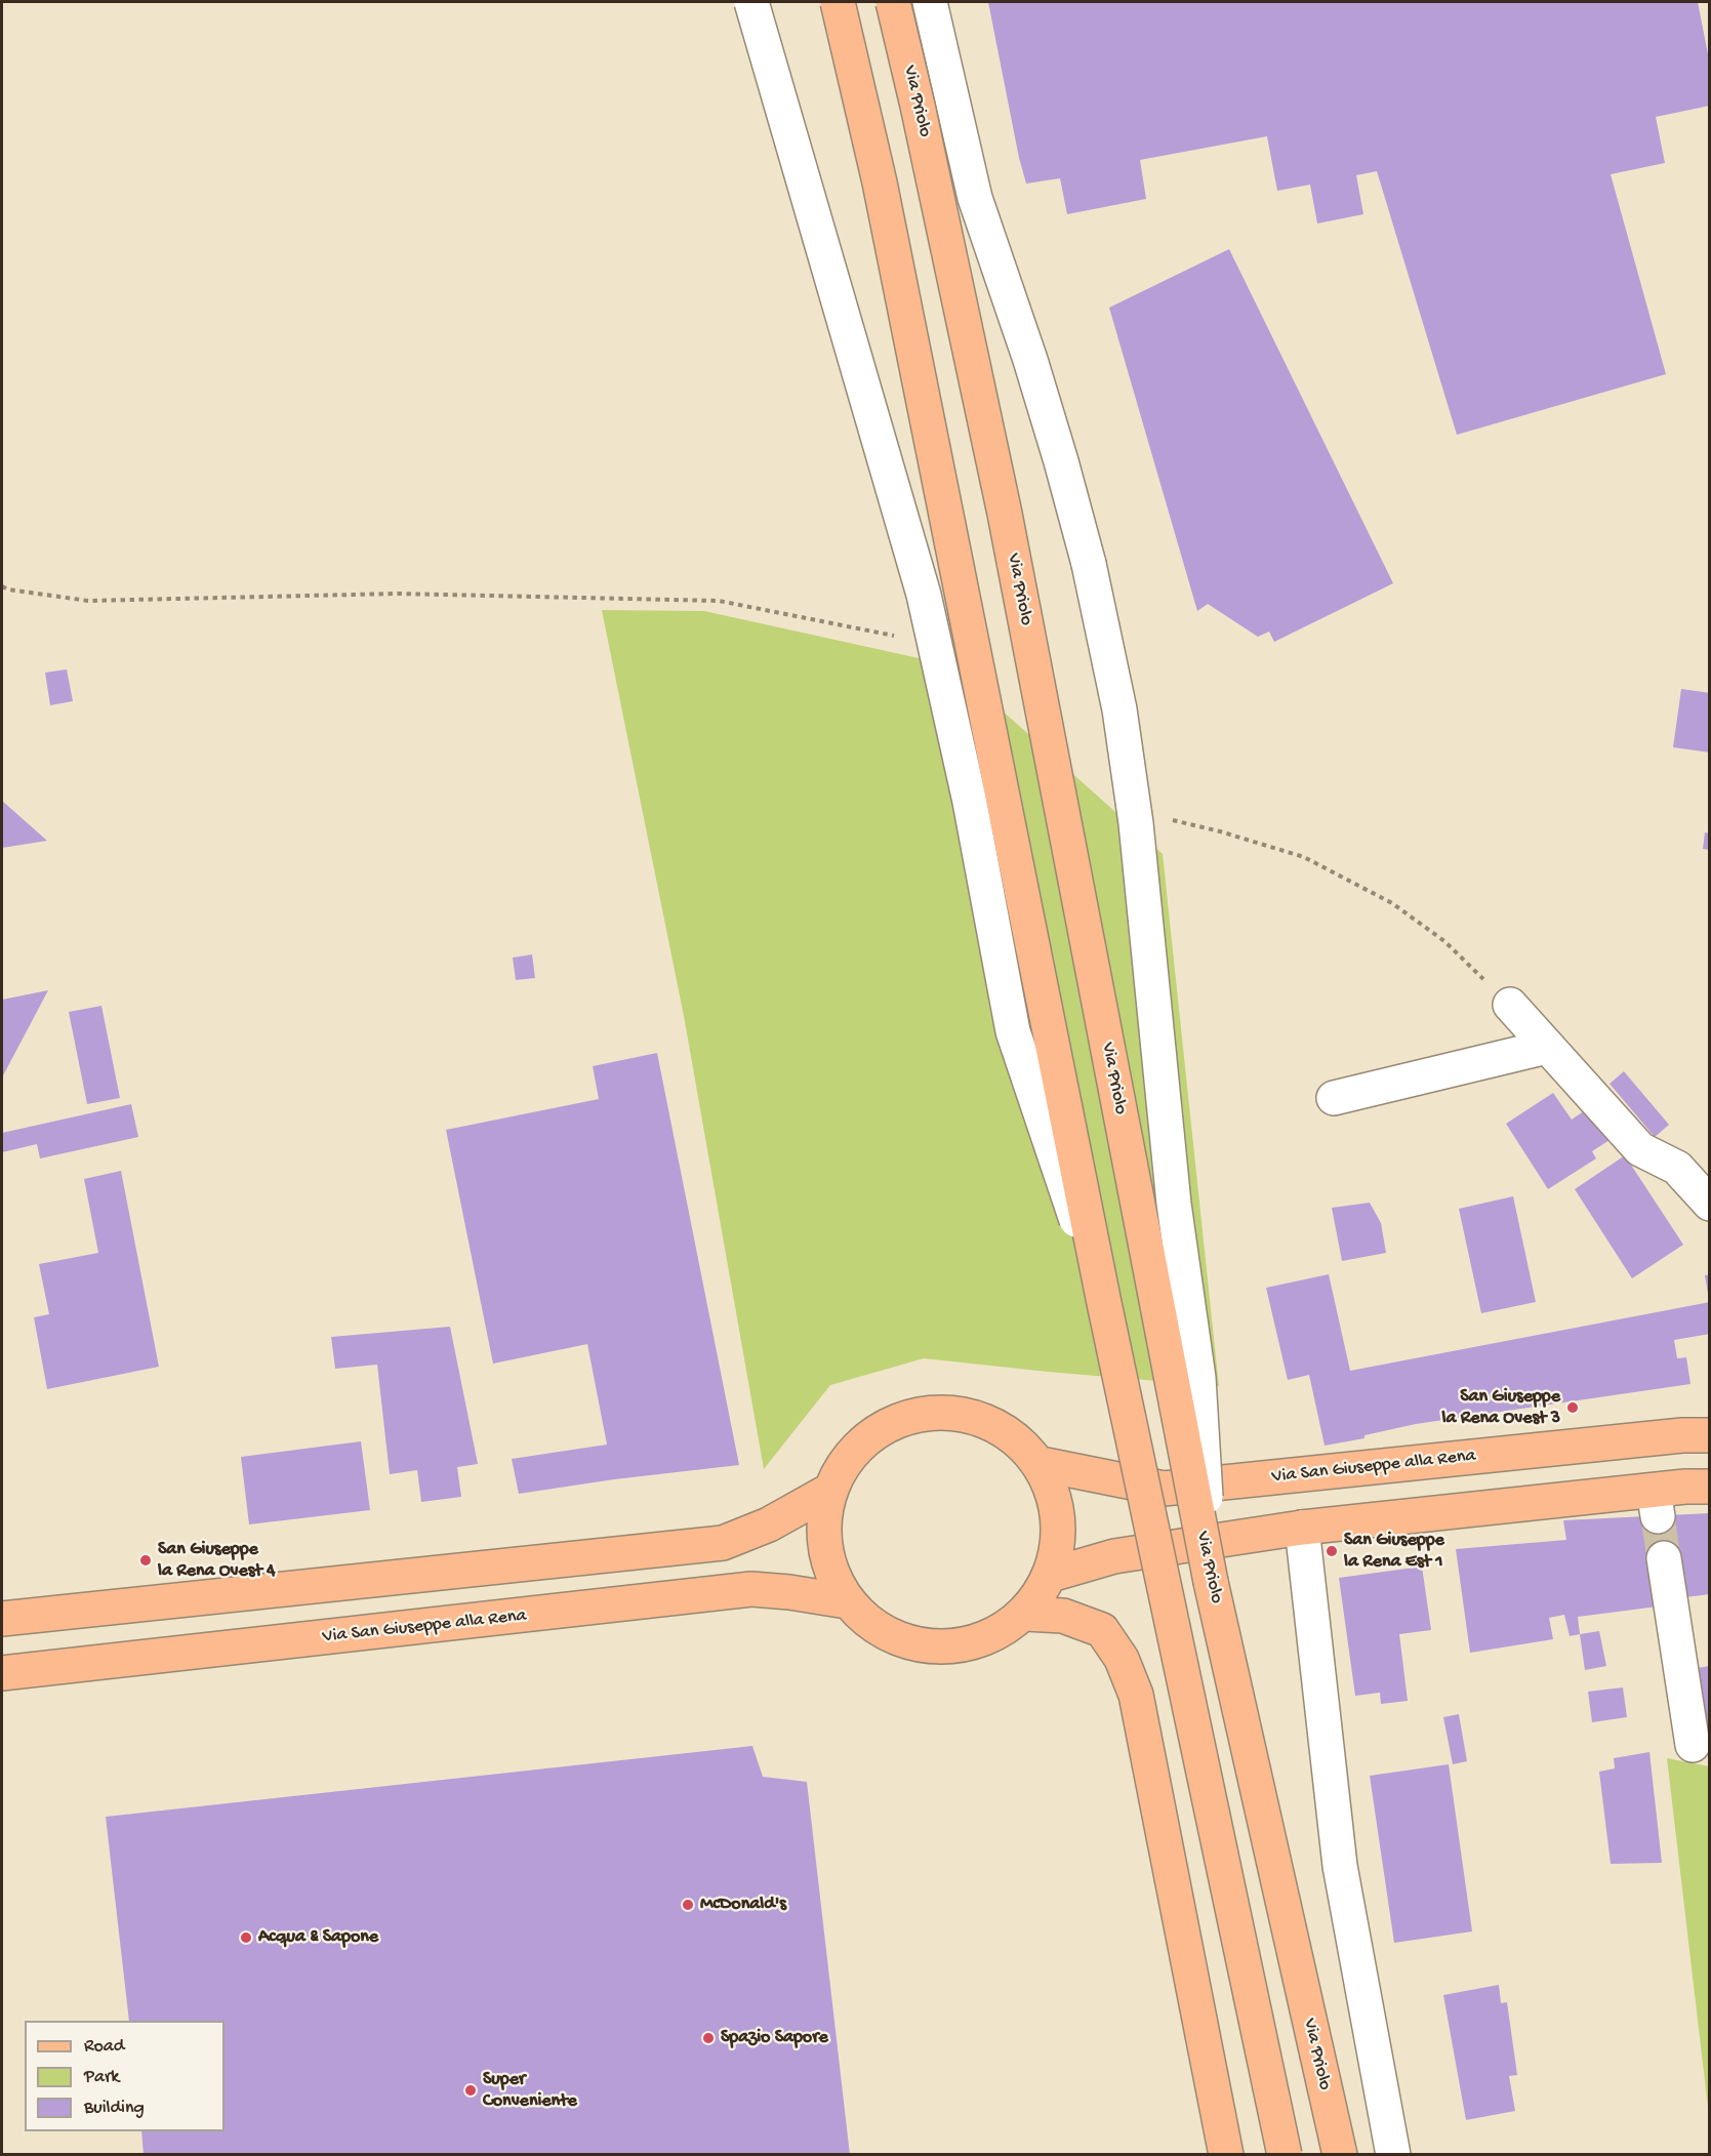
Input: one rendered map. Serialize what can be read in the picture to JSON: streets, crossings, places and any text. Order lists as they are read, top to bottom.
{
  "streets": {
    "main road": ["Via Priolo", "Via San Giuseppe alla Rena"]
  },
  "places": [
    "San Giuseppe la Rena Ovest 3",
    "San Giuseppe la Rena Est 1",
    "San Giuseppe la Rena Ovest 4",
    "McDonald's",
    "Acqua & Sapone",
    "Spazio Sapore",
    "Super Conveniente"
  ],
  "legend": ["Road", "Park", "Building"]
}
